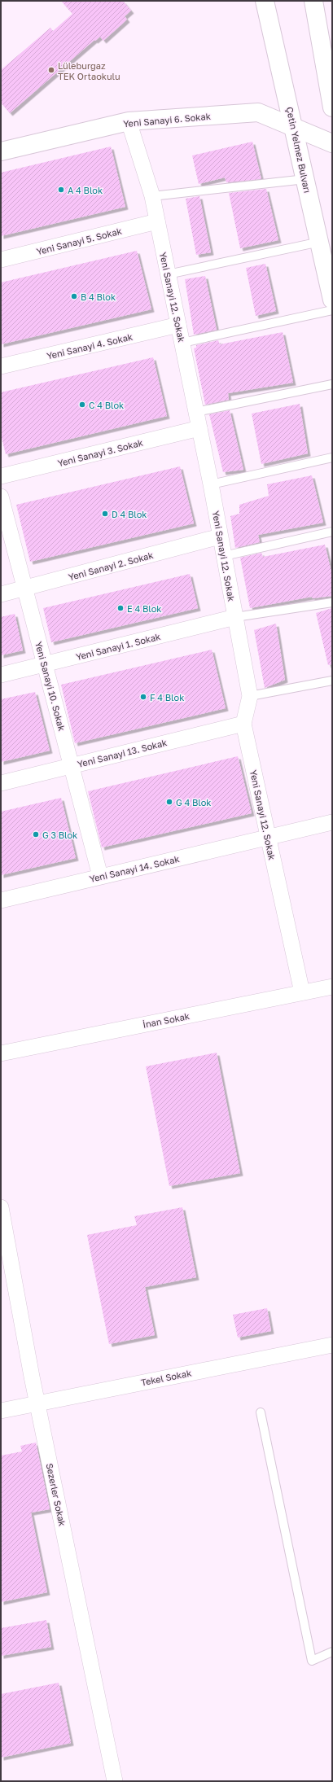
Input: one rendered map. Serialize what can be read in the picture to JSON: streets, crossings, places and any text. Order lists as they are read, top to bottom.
{
  "streets": {
    "street": [
      "Yeni Sanayi 6. Sokak",
      "Çetin Yelmez Bulvarı",
      "Yeni Sanayi 5. Sokak",
      "Yeni Sanayi 12. Sokak",
      "Yeni Sanayi 4. Sokak",
      "Yeni Sanayi 3. Sokak",
      "Yeni Sanayi 2. Sokak",
      "Yeni Sanayi 1. Sokak",
      "Yeni Sanayi 10. Sokak",
      "Yeni Sanayi 13. Sokak",
      "Yeni Sanayi 14. Sokak",
      "İnan Sokak",
      "Tekel Sokak",
      "Sezerler Sokak"
    ]
  },
  "crossings": [
    ["Yeni Sanayi 6. Sokak", "Çetin Yelmez Bulvarı"],
    ["Yeni Sanayi 6. Sokak", "Yeni Sanayi 12. Sokak"],
    ["Yeni Sanayi 5. Sokak", "Yeni Sanayi 12. Sokak"],
    ["Yeni Sanayi 12. Sokak", "Yeni Sanayi 4. Sokak"],
    ["Yeni Sanayi 12. Sokak", "Yeni Sanayi 3. Sokak"],
    ["Yeni Sanayi 12. Sokak", "Yeni Sanayi 2. Sokak"],
    ["Yeni Sanayi 12. Sokak", "Yeni Sanayi 1. Sokak"],
    ["Yeni Sanayi 12. Sokak", "Yeni Sanayi 13. Sokak"],
    ["Yeni Sanayi 12. Sokak", "Yeni Sanayi 14. Sokak"],
    ["Yeni Sanayi 12. Sokak", "İnan Sokak"],
    ["Yeni Sanayi 2. Sokak", "Yeni Sanayi 10. Sokak"],
    ["Yeni Sanayi 1. Sokak", "Yeni Sanayi 10. Sokak"],
    ["Yeni Sanayi 10. Sokak", "Yeni Sanayi 13. Sokak"],
    ["Yeni Sanayi 10. Sokak", "Yeni Sanayi 14. Sokak"],
    ["Tekel Sokak", "Sezerler Sokak"]
  ],
  "places": [
    "Lüleburgaz TEK Ortaokulu",
    "A 4 Blok",
    "B 4 Blok",
    "C 4 Blok",
    "D 4 Blok",
    "E 4 Blok",
    "F 4 Blok",
    "G 4 Blok",
    "G 3 Blok"
  ]
}
